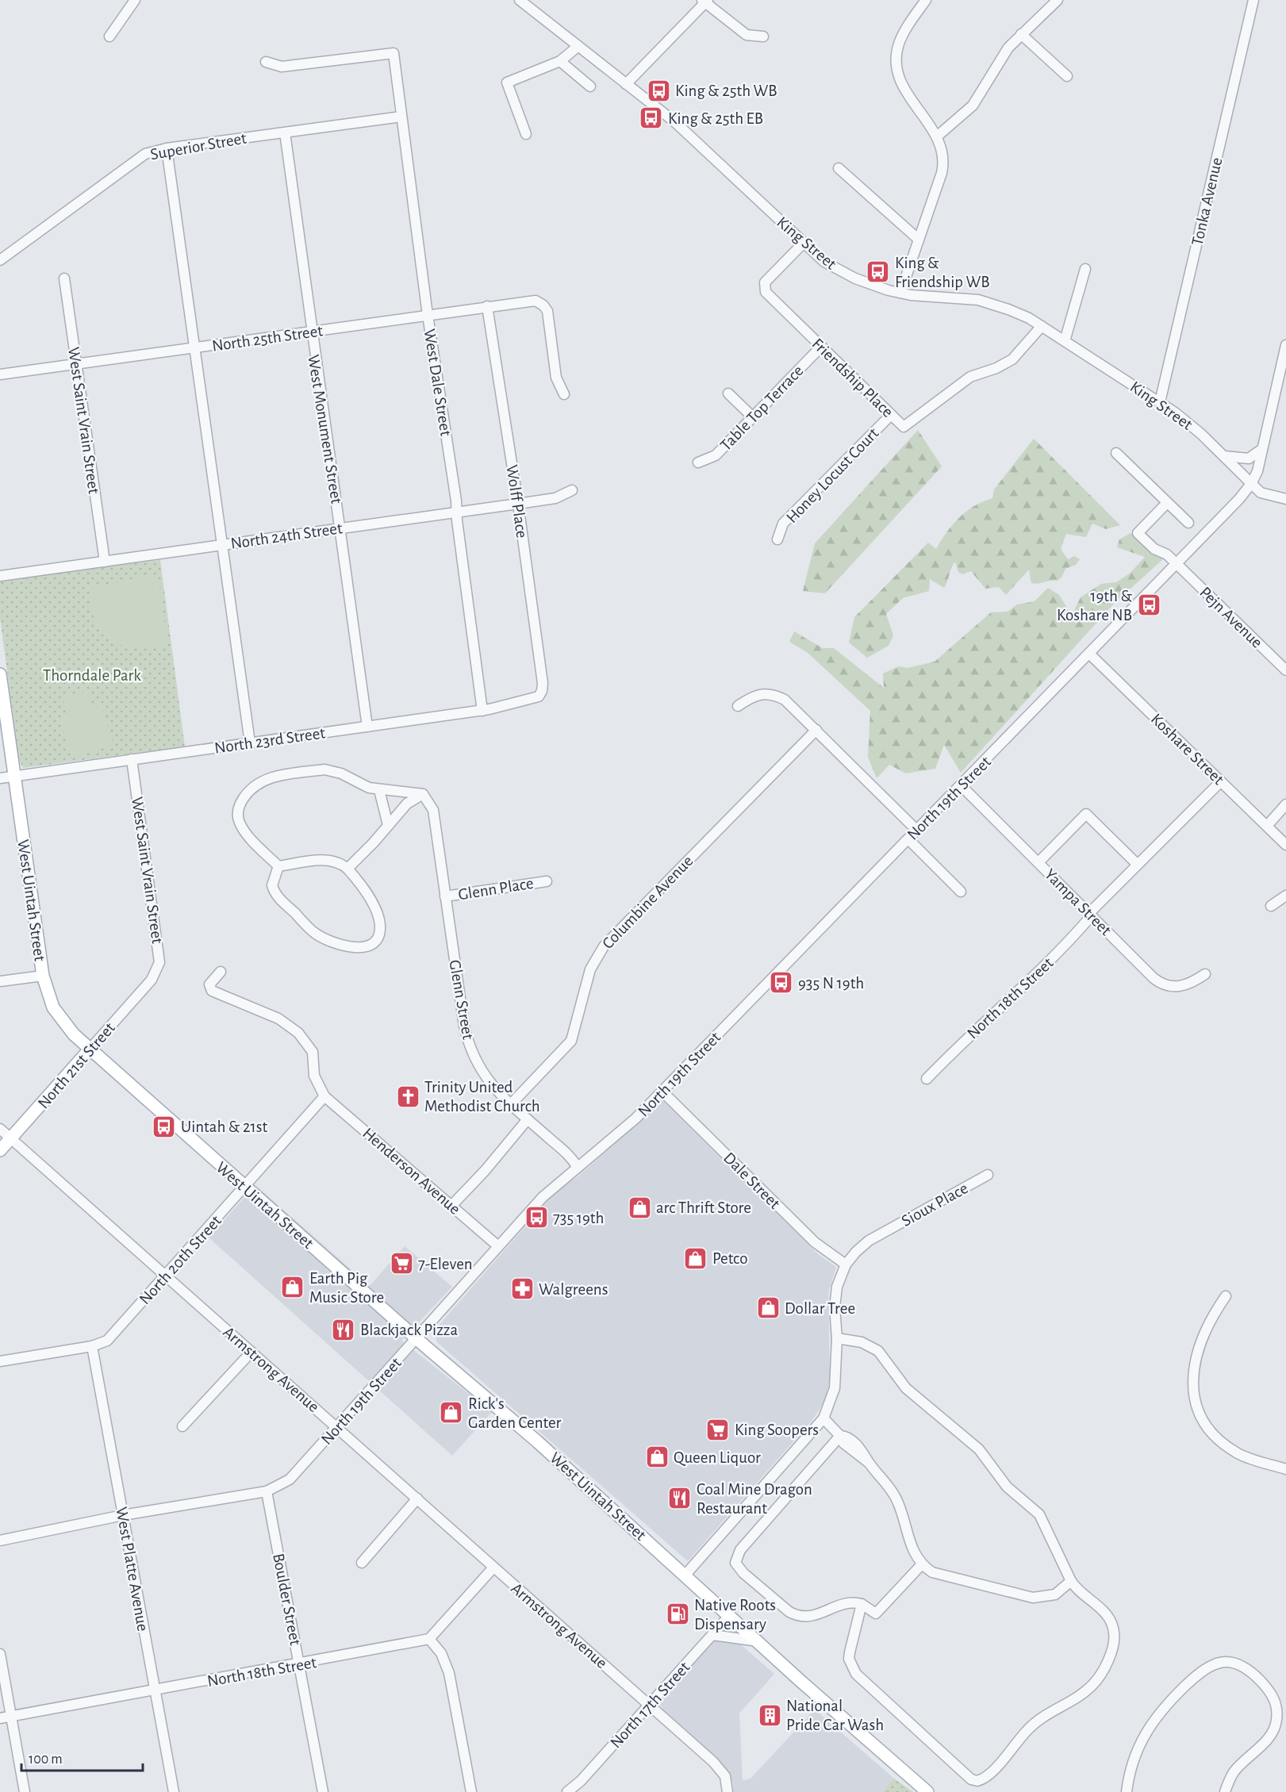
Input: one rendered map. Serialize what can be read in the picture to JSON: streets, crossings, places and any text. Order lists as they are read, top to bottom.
{
  "streets": {
    "main road": ["West Uintah Street", "North 21st Street"],
    "street": [
      "Superior Street",
      "Tonka Avenue",
      "King Street",
      "North 25th Street",
      "Friendship Place",
      "West Dale Street",
      "Table Top Terrace",
      "West Saint Vrain Street",
      "West Monument Street",
      "Honey Locust Court",
      "Wolff Place",
      "North 24th Street",
      "Pejn Avenue",
      "North 23rd Street",
      "Koshare Street",
      "North 19th Street",
      "Glenn Place",
      "Columbine Avenue",
      "Yampa Street",
      "North 18th Street",
      "Glenn Street",
      "Henderson Avenue",
      "Dale Street",
      "Sioux Place",
      "North 20th Street",
      "Armstrong Avenue",
      "West Platte Avenue",
      "Boulder Street",
      "North 17th Street"
    ]
  },
  "crossings": [
    ["Superior Street", "West Dale Street"],
    ["Superior Street", "West Monument Street"],
    ["Tonka Avenue", "King Street"],
    ["King Street", "Friendship Place"],
    ["King Street", "North 19th Street"],
    ["North 25th Street", "West Dale Street"],
    ["North 25th Street", "West Saint Vrain Street"],
    ["North 25th Street", "West Monument Street"],
    ["North 25th Street", "Wolff Place"],
    ["Friendship Place", "Table Top Terrace"],
    ["Friendship Place", "Honey Locust Court"],
    ["West Dale Street", "North 24th Street"],
    ["West Dale Street", "North 23rd Street"],
    ["West Saint Vrain Street", "North 24th Street"],
    ["West Saint Vrain Street", "North 23rd Street"],
    ["West Saint Vrain Street", "North 21st Street"],
    ["West Monument Street", "North 24th Street"],
    ["West Monument Street", "North 23rd Street"],
    ["Wolff Place", "North 24th Street"],
    ["Wolff Place", "North 23rd Street"],
    ["Pejn Avenue", "North 19th Street"],
    ["North 23rd Street", "West Uintah Street"],
    ["Koshare Street", "North 19th Street"],
    ["Koshare Street", "North 18th Street"],
    ["North 19th Street", "West Uintah Street"],
    ["North 19th Street", "Yampa Street"],
    ["North 19th Street", "Glenn Street"],
    ["North 19th Street", "Henderson Avenue"],
    ["North 19th Street", "Dale Street"],
    ["North 19th Street", "Armstrong Avenue"],
    ["North 19th Street", "West Platte Avenue"],
    ["North 19th Street", "Boulder Street"],
    ["Glenn Place", "Glenn Street"],
    ["West Uintah Street", "North 21st Street"],
    ["West Uintah Street", "North 20th Street"],
    ["West Uintah Street", "North 17th Street"],
    ["Columbine Avenue", "Glenn Street"],
    ["Yampa Street", "North 18th Street"],
    ["North 18th Street", "West Platte Avenue"],
    ["North 18th Street", "Boulder Street"],
    ["North 21st Street", "Armstrong Avenue"],
    ["Henderson Avenue", "North 20th Street"],
    ["Dale Street", "Sioux Place"],
    ["North 20th Street", "Armstrong Avenue"],
    ["North 20th Street", "West Platte Avenue"],
    ["Armstrong Avenue", "North 17th Street"]
  ],
  "parks": ["Thorndale Park"],
  "places": {
    "bus stop": [
      "King & 25th WB",
      "King & 25th EB",
      "King & Friendship WB",
      "19th & Koshare NB",
      "935 N 19th",
      "Uintah & 21st",
      "735 19th"
    ],
    "church": ["Trinity United Methodist Church"],
    "shop": [
      "arc Thrift Store",
      "Petco",
      "Earth Pig Music Store",
      "Dollar Tree",
      "Rick's Garden Center",
      "Queen Liquor"
    ],
    "supermarket": ["7-Eleven", "King Soopers"],
    "pharmacy": ["Walgreens"],
    "restaurant": ["Blackjack Pizza", "Coal Mine Dragon Restaurant"],
    "fuel station": ["Native Roots Dispensary"],
    "building": ["National Pride Car Wash"]
  },
  "scale_bar": "100 m"
}
